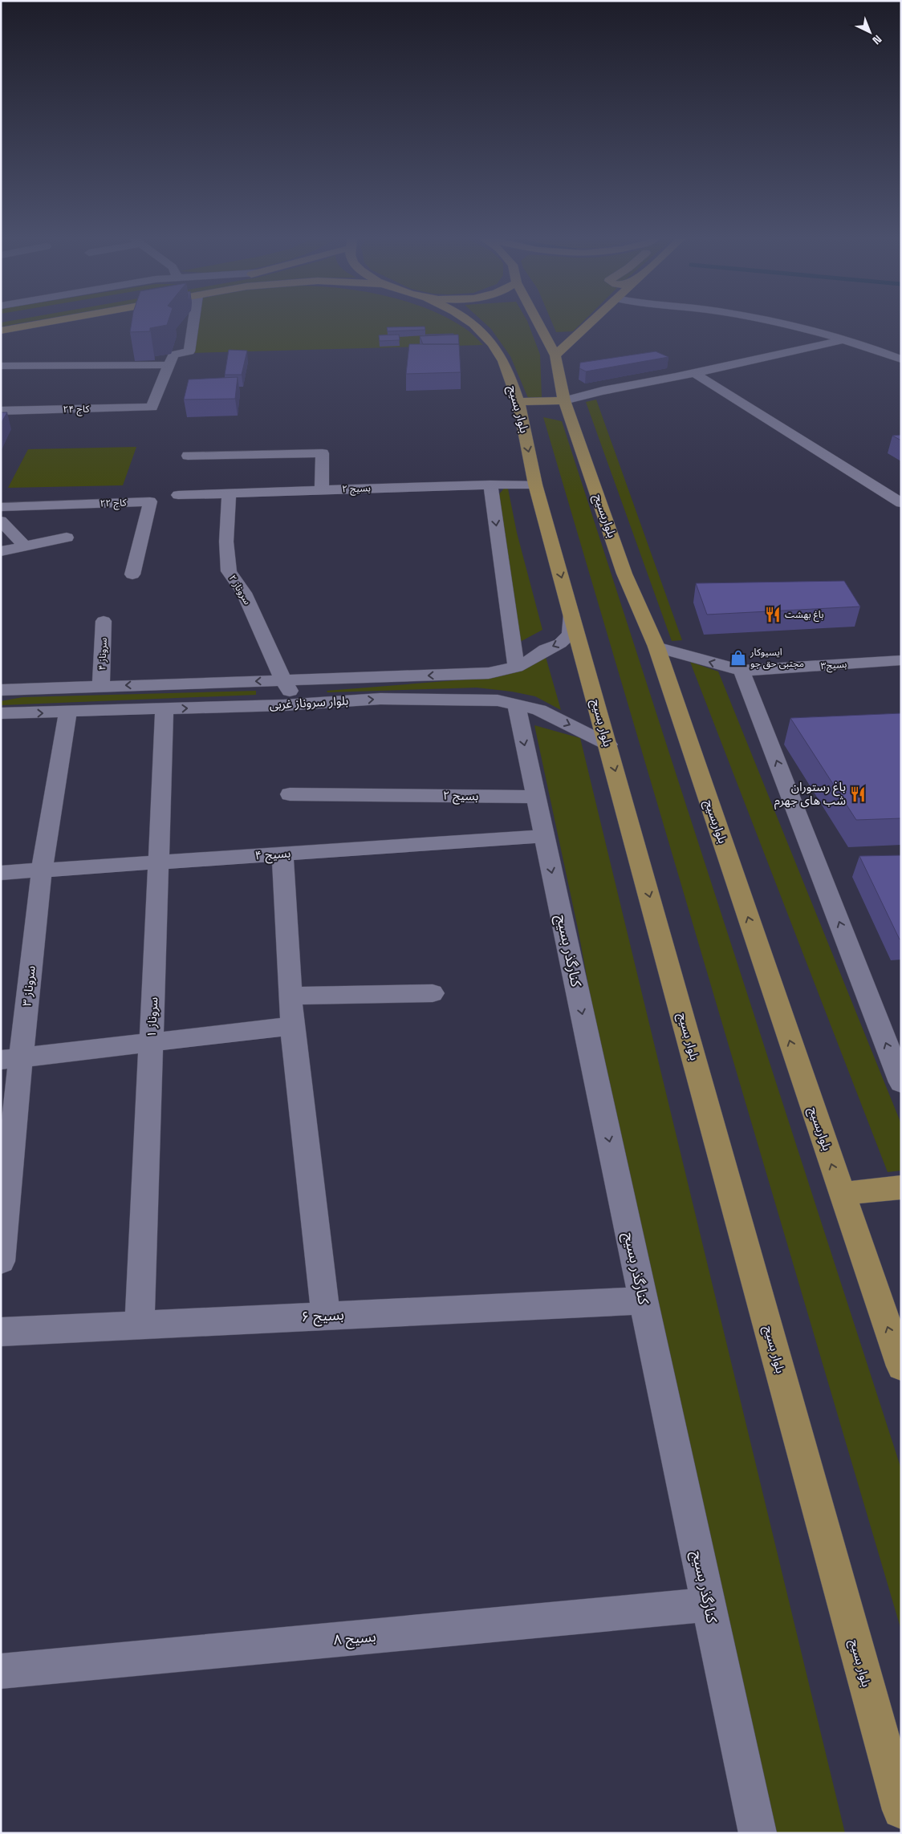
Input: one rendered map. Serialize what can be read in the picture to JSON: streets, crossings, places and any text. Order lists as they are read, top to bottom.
{
  "streets": {
    "main road": ["بلوار بسیج", "بلواربسیج"],
    "street": [
      "کاج ۲۴",
      "بسیج ۲",
      "کاج ۲۲",
      "سروناز ۲",
      "سروناز ۴",
      "بسیج۳",
      "بلوار سروناز غربی",
      "بسیج ۴",
      "کنارگذر بسیج",
      "سروناز ۳",
      "سروناز ۱",
      "بسیج ۶",
      "بسیج ۸"
    ]
  },
  "crossings": [
    ["بلوار بسیج", "بسیج ۲"],
    ["بلوار بسیج", "بلوار سروناز غربی"],
    ["بسیج ۲", "سروناز ۲"],
    ["بسیج ۲", "کنارگذر بسیج"],
    ["سروناز ۲", "بلوار سروناز غربی"],
    ["سروناز ۴", "بلوار سروناز غربی"],
    ["بلوار سروناز غربی", "کنارگذر بسیج"],
    ["بلوار سروناز غربی", "سروناز ۳"],
    ["بلوار سروناز غربی", "سروناز ۱"],
    ["بسیج ۴", "کنارگذر بسیج"],
    ["بسیج ۴", "سروناز ۳"],
    ["بسیج ۴", "سروناز ۱"],
    ["کنارگذر بسیج", "بسیج ۶"],
    ["کنارگذر بسیج", "بسیج ۸"],
    ["سروناز ۱", "بسیج ۶"]
  ],
  "one_way": ["بلوار بسیج", "بلواربسیج", "کنارگذر بسیج"],
  "places": {
    "restaurant": ["باغ بهشت", "باغ رستوران شب های جهرم"],
    "shop": ["ایسیوکار مجتبی حق جو"]
  },
  "north": "bottom right"
}
